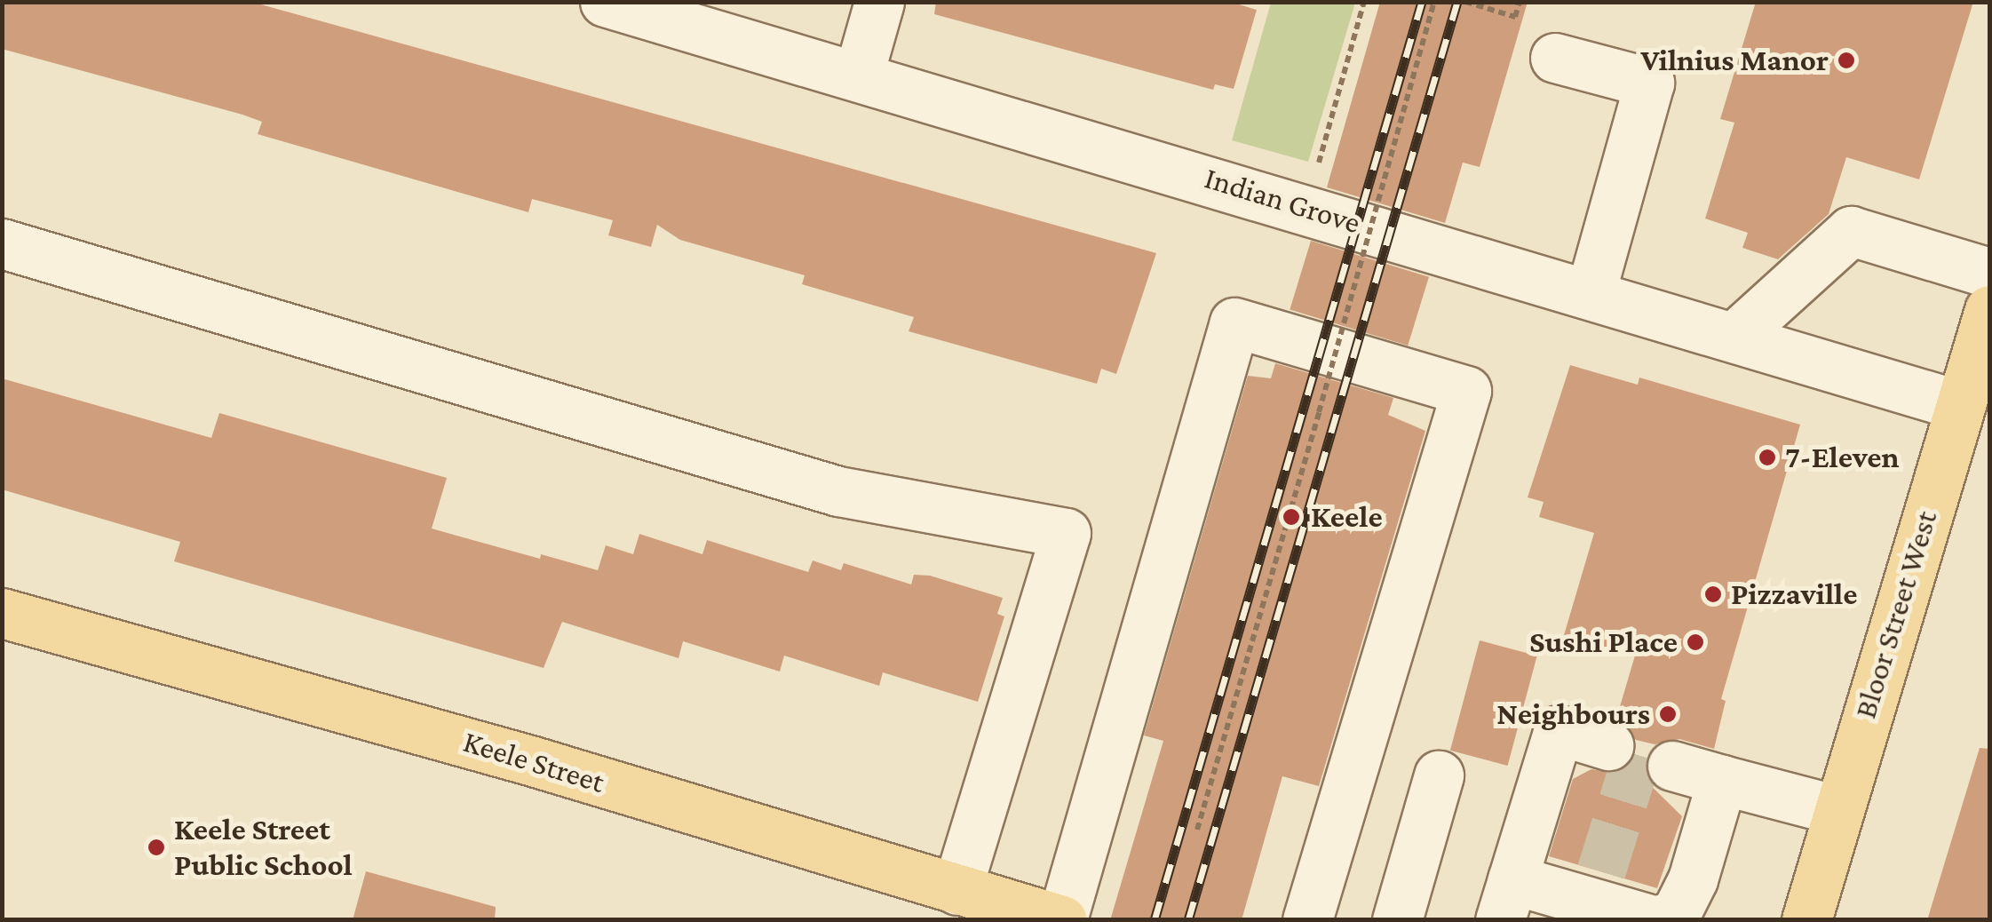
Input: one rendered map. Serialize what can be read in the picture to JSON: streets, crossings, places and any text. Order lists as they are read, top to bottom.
{
  "streets": {
    "main road": ["Bloor Street West", "Keele Street"],
    "street": ["Indian Grove"]
  },
  "crossings": [
    ["Indian Grove", "Bloor Street West"]
  ],
  "places": [
    "Vilnius Manor",
    "7-Eleven",
    "Keele",
    "Pizzaville",
    "Sushi Place",
    "Neighbours",
    "Keele Street Public School"
  ]
}
